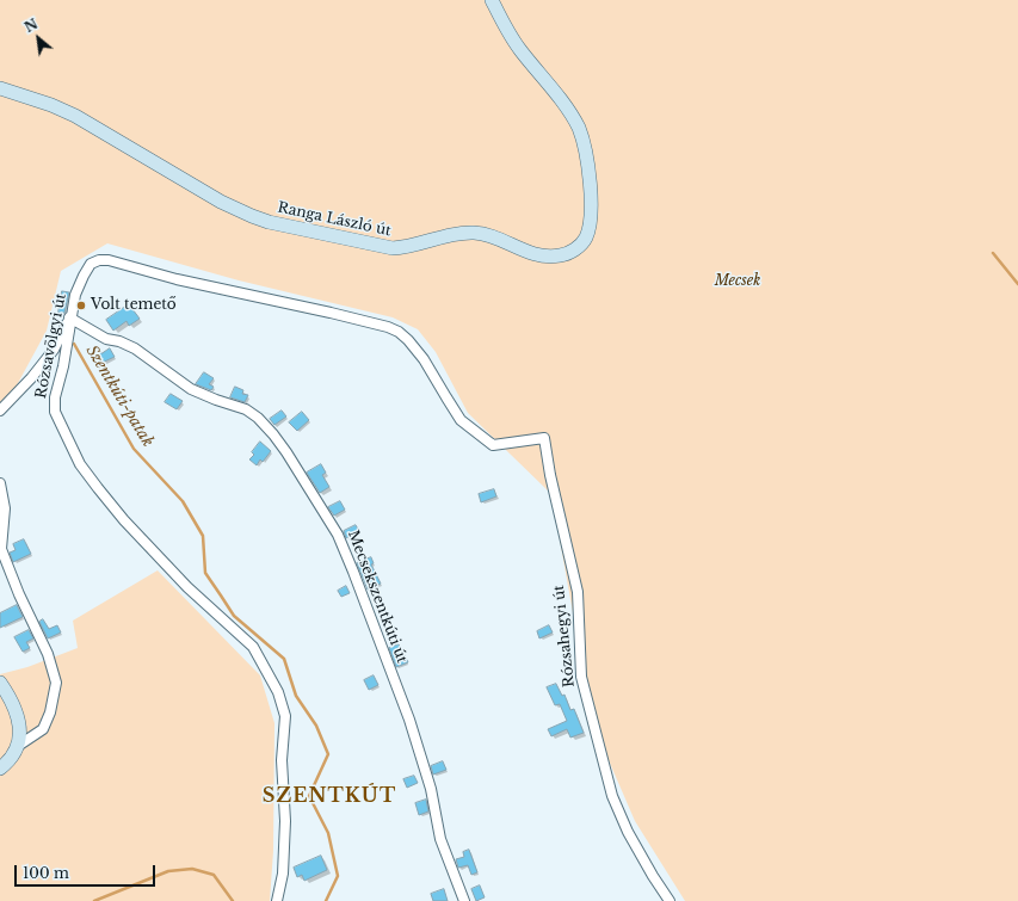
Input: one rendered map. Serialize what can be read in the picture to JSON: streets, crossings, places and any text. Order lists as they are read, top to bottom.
{
  "streets": {
    "main road": ["Ranga László út"],
    "street": ["Rózsavölgyi út", "Mecsekszentkúti út", "Rózsahegyi út"]
  },
  "crossings": [
    ["Rózsavölgyi út", "Mecsekszentkúti út"],
    ["Rózsavölgyi út", "Rózsahegyi út"]
  ],
  "districts": ["SZENTKÚT"],
  "water": ["Szentkúti-patak"],
  "parks": ["Mecsek"],
  "places": ["Volt temető"],
  "scale_bar": "100 m",
  "north": "top left"
}
